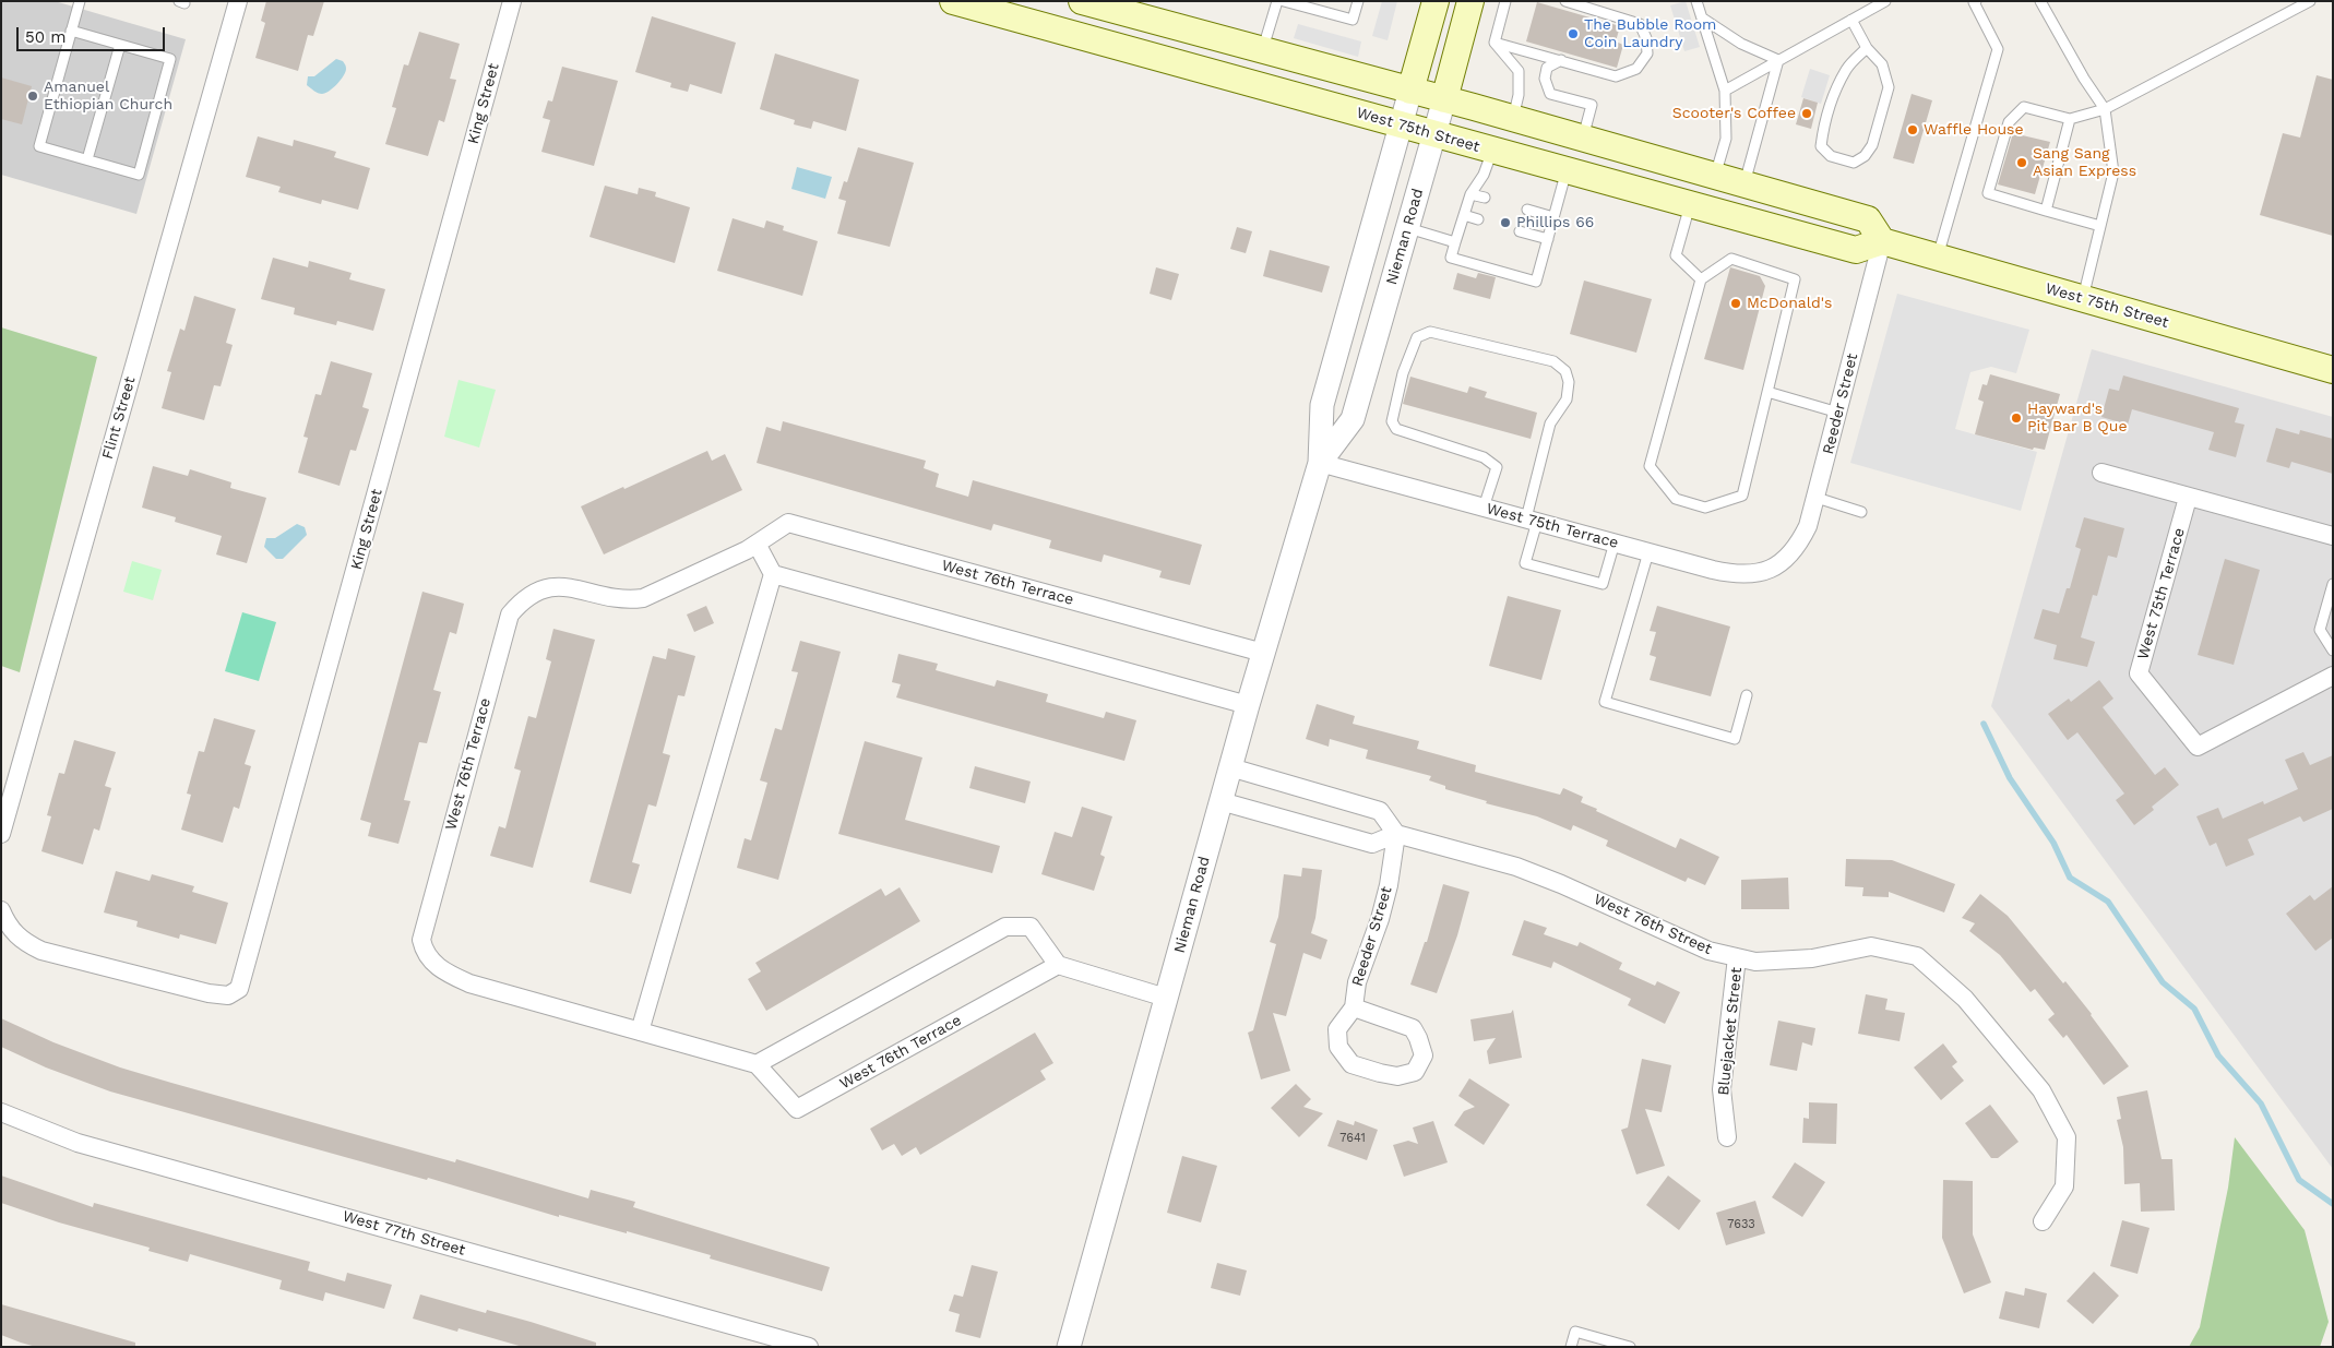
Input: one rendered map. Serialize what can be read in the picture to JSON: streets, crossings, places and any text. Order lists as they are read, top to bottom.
{
  "streets": {
    "main road": ["West 75th Street", "Nieman Road"],
    "street": [
      "King Street",
      "Reeder Street",
      "Flint Street",
      "West 75th Terrace",
      "West 76th Terrace",
      "West 76th Street",
      "Bluejacket Street",
      "West 77th Street"
    ]
  },
  "crossings": [
    ["West 75th Street", "Nieman Road"],
    ["West 75th Street", "Reeder Street"],
    ["Nieman Road", "West 75th Terrace"],
    ["Nieman Road", "West 76th Terrace"],
    ["Reeder Street", "West 75th Terrace"],
    ["Reeder Street", "West 76th Street"],
    ["West 76th Street", "Bluejacket Street"]
  ],
  "places": [
    "The Bubble Room Coin Laundry",
    "Amanuel Ethiopian Church",
    "Scooter's Coffee",
    "Waffle House",
    "Sang Sang Asian Express",
    "Phillips 66",
    "McDonald's",
    "Hayward's Pit Bar B Que"
  ],
  "house_numbers": ["7641", "7633"],
  "scale_bar": "50 m"
}
